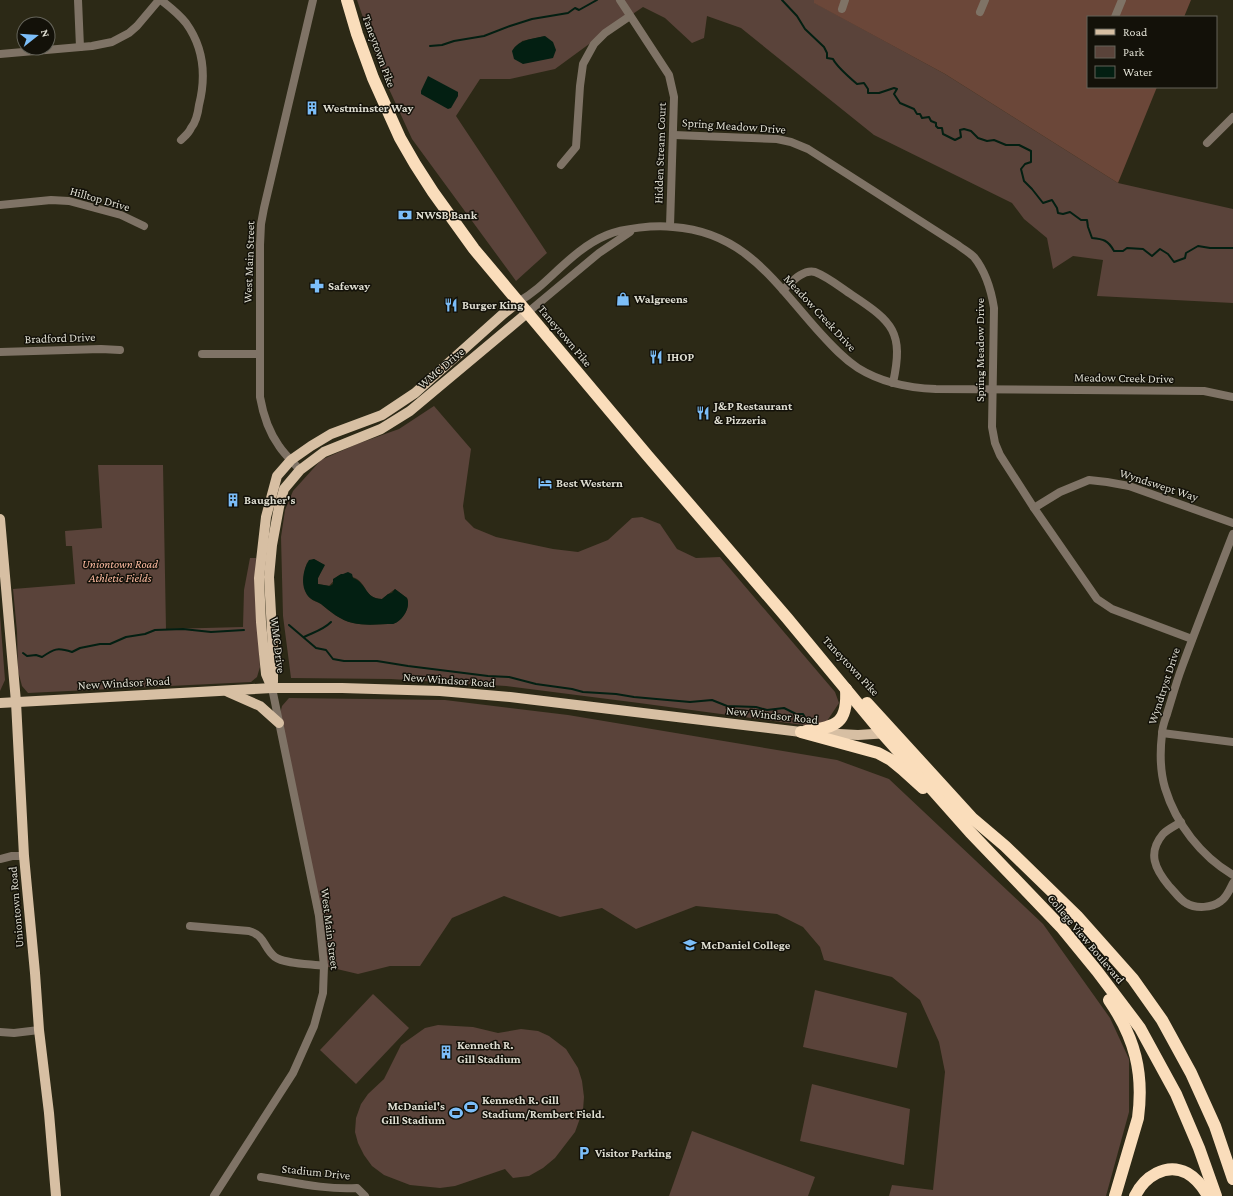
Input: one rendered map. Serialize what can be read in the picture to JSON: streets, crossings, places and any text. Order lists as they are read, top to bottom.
{
  "streets": {
    "highway": ["Taneytown Pike", "College View Boulevard"],
    "main road": ["WMC Drive", "New Windsor Road", "Uniontown Road"],
    "street": [
      "Spring Meadow Drive",
      "Hidden Stream Court",
      "Hilltop Drive",
      "West Main Street",
      "Meadow Creek Drive",
      "Bradford Drive",
      "Wyndswept Way",
      "Wyndtryst Drive",
      "Stadium Drive"
    ]
  },
  "crossings": [
    ["Taneytown Pike", "Meadow Creek Drive"],
    ["Taneytown Pike", "WMC Drive"],
    ["Taneytown Pike", "New Windsor Road"],
    ["Taneytown Pike", "College View Boulevard"],
    ["Spring Meadow Drive", "Hidden Stream Court"],
    ["Spring Meadow Drive", "Meadow Creek Drive"],
    ["Spring Meadow Drive", "Wyndswept Way"],
    ["Spring Meadow Drive", "Wyndtryst Drive"],
    ["Hidden Stream Court", "Meadow Creek Drive"],
    ["West Main Street", "WMC Drive"],
    ["West Main Street", "New Windsor Road"],
    ["Meadow Creek Drive", "WMC Drive"],
    ["WMC Drive", "New Windsor Road"],
    ["New Windsor Road", "Uniontown Road"],
    ["New Windsor Road", "College View Boulevard"]
  ],
  "parks": ["Uniontown Road Athletic Fields"],
  "places": {
    "building": ["Westminster Way", "Baugher's", "Kenneth R. Gill Stadium"],
    "bank": ["NWSB Bank"],
    "pharmacy": ["Safeway"],
    "shop": ["Walgreens"],
    "restaurant": ["Burger King", "IHOP", "J&P Restaurant & Pizzeria"],
    "hotel": ["Best Western"],
    "school or university": ["McDaniel College"],
    "sports": ["Kenneth R. Gill Stadium/Rembert Field.", "McDaniel's Gill Stadium"],
    "parking": ["Visitor Parking"]
  },
  "legend": ["Road", "Park", "Water"],
  "north": "right"
}
